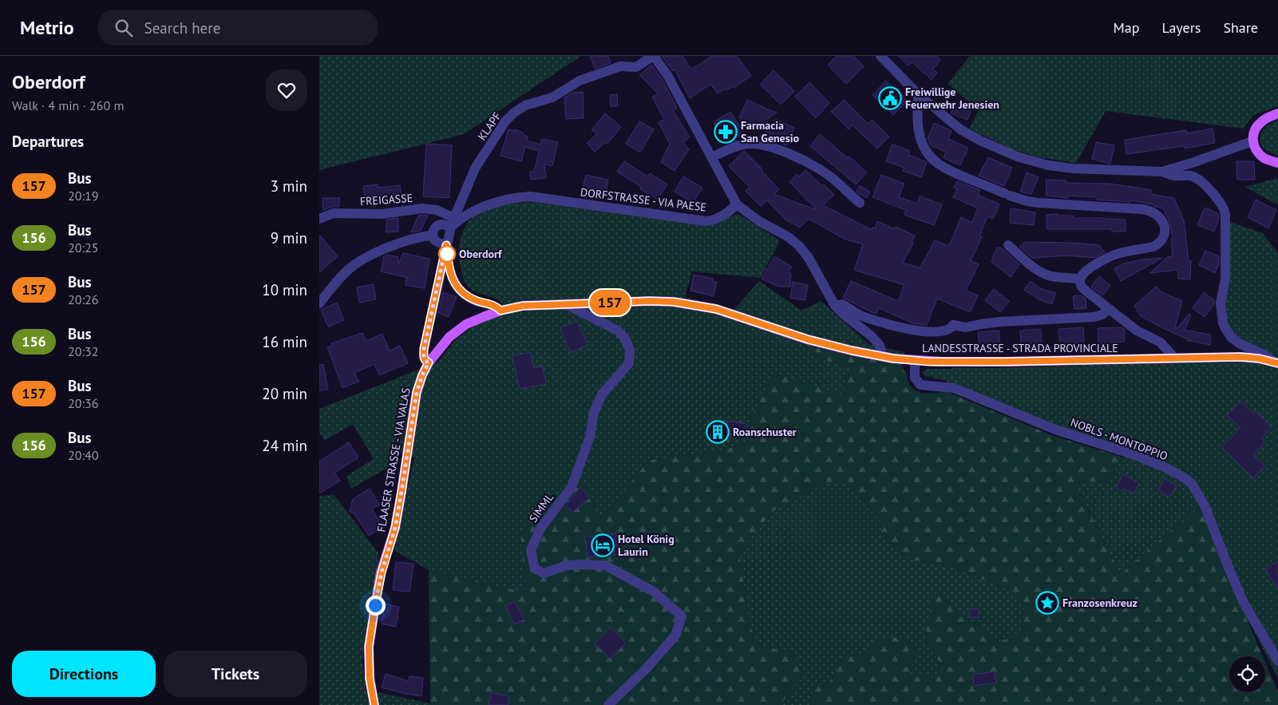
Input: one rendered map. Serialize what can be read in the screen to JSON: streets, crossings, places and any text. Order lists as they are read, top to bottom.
{
  "streets": {
    "main road": ["LANDESSTRASSE - STRADA PROVINCIALE", "FLAASER STRASSE - VIA VALAS"],
    "street": [
      "KLAPF",
      "FREIGASSE",
      "DORFSTRASSE - VIA PAESE",
      "NOBLS - MONTOPPIO",
      "SIMML"
    ]
  },
  "crossings": [
    ["KLAPF", "FREIGASSE"],
    ["KLAPF", "DORFSTRASSE - VIA PAESE"],
    ["FREIGASSE", "DORFSTRASSE - VIA PAESE"],
    ["LANDESSTRASSE - STRADA PROVINCIALE", "NOBLS - MONTOPPIO"],
    ["LANDESSTRASSE - STRADA PROVINCIALE", "FLAASER STRASSE - VIA VALAS"],
    ["LANDESSTRASSE - STRADA PROVINCIALE", "SIMML"],
    ["FLAASER STRASSE - VIA VALAS", "SIMML"]
  ],
  "places": {
    "public building": ["Freiwillige Feuerwehr Jenesien"],
    "pharmacy": ["Farmacia San Genesio"],
    "other": ["Oberdorf"],
    "building": ["Roanschuster"],
    "hotel": ["Hotel König Laurin"],
    "place": ["Franzosenkreuz"]
  },
  "lines": ["bus line 157"],
  "page": {
    "header": "Metrio",
    "search": "Search here",
    "nav": ["Map", "Layers", "Share"],
    "heading": [
      ["Oberdorf", "Walk · 4 min · 260 m"],
      "Departures"
    ],
    "on_map": "157",
    "list": [
      {
        "mark": "157",
        "name": "Bus",
        "note": "20:19",
        "value": "3 min"
      },
      {
        "mark": "156",
        "name": "Bus",
        "note": "20:25",
        "value": "9 min"
      },
      {
        "mark": "157",
        "name": "Bus",
        "note": "20:26",
        "value": "10 min"
      },
      {
        "mark": "156",
        "name": "Bus",
        "note": "20:32",
        "value": "16 min"
      },
      {
        "mark": "157",
        "name": "Bus",
        "note": "20:36",
        "value": "20 min"
      },
      {
        "mark": "156",
        "name": "Bus",
        "note": "20:40",
        "value": "24 min"
      }
    ],
    "buttons": ["Directions", "Tickets"]
  }
}
